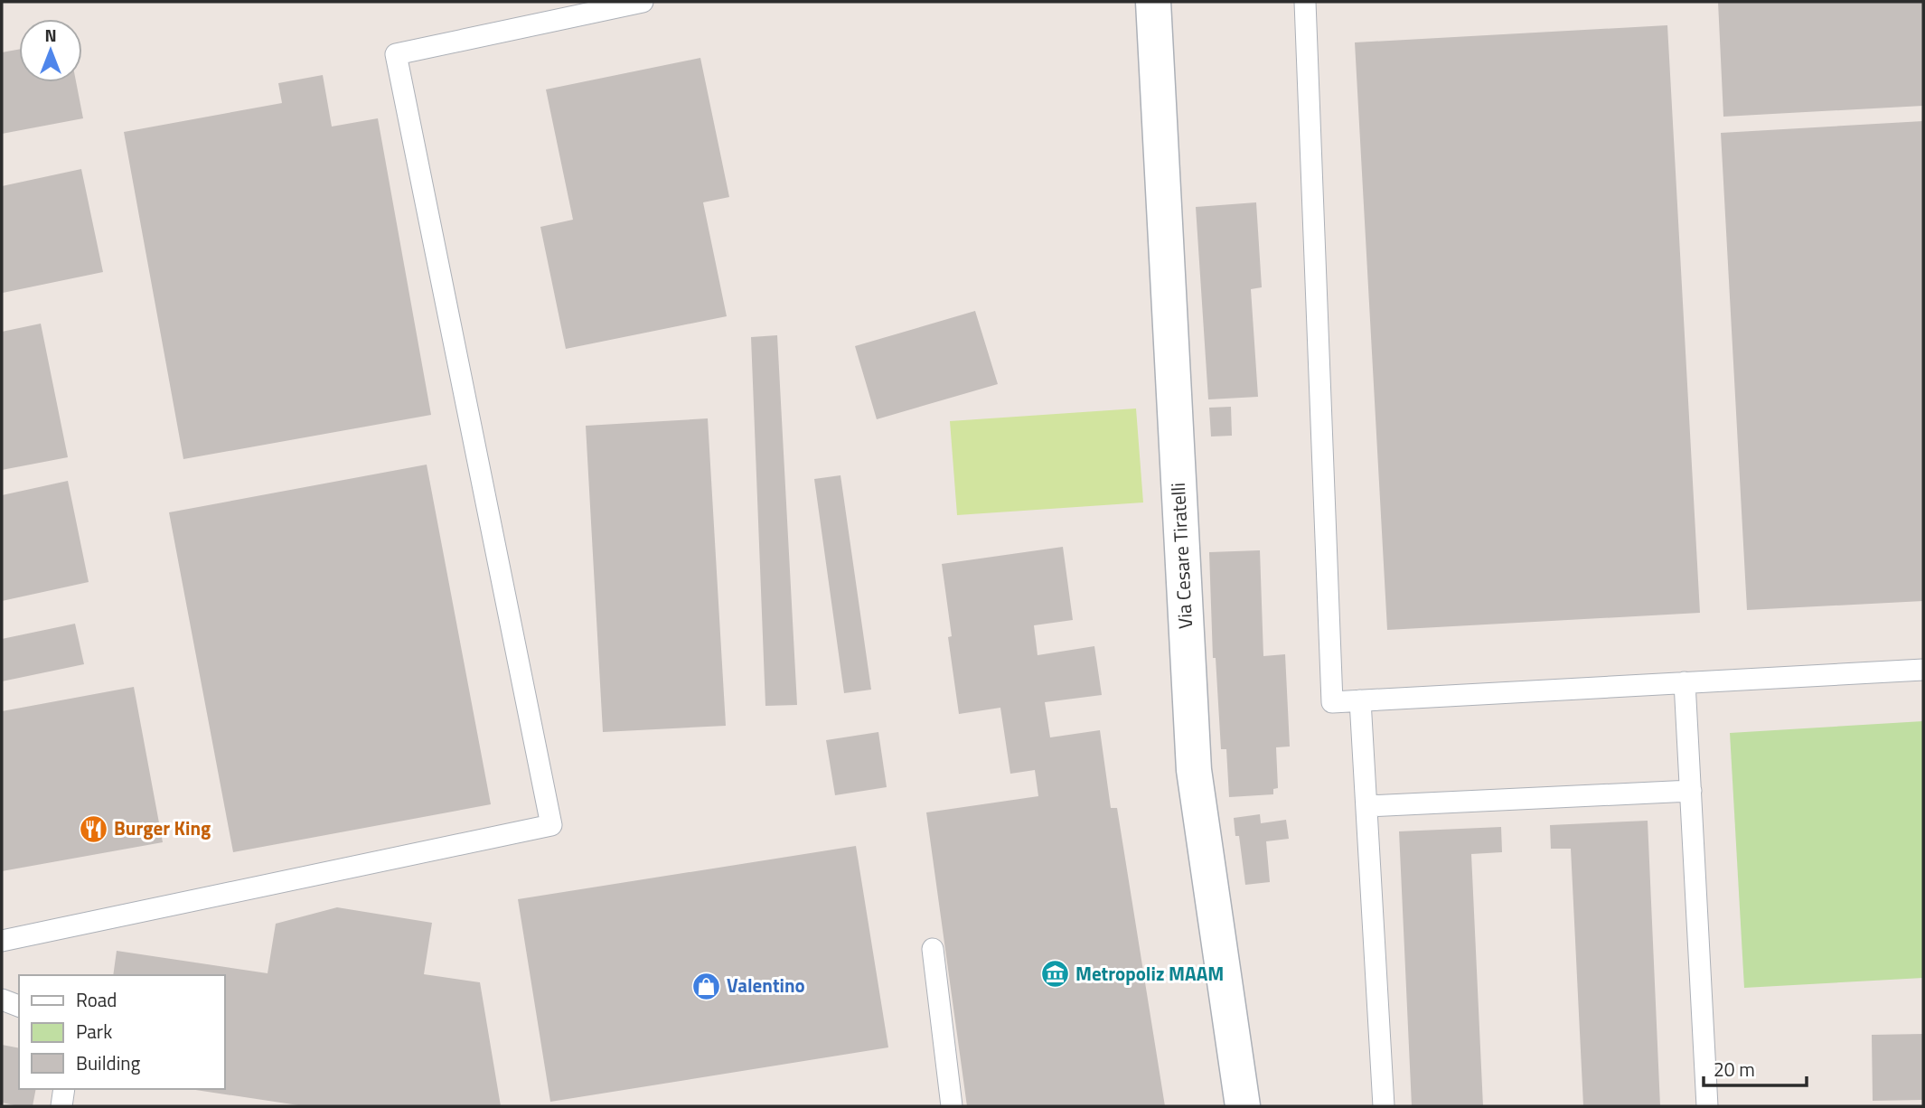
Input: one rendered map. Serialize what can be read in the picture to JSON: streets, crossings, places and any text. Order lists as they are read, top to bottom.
{
  "streets": {
    "street": ["Via Cesare Tiratelli"]
  },
  "places": {
    "restaurant": ["Burger King"],
    "museum": ["Metropoliz MAAM"],
    "shop": ["Valentino"]
  },
  "legend": ["Road", "Park", "Building"],
  "scale_bar": "20 m",
  "north": "top"
}
